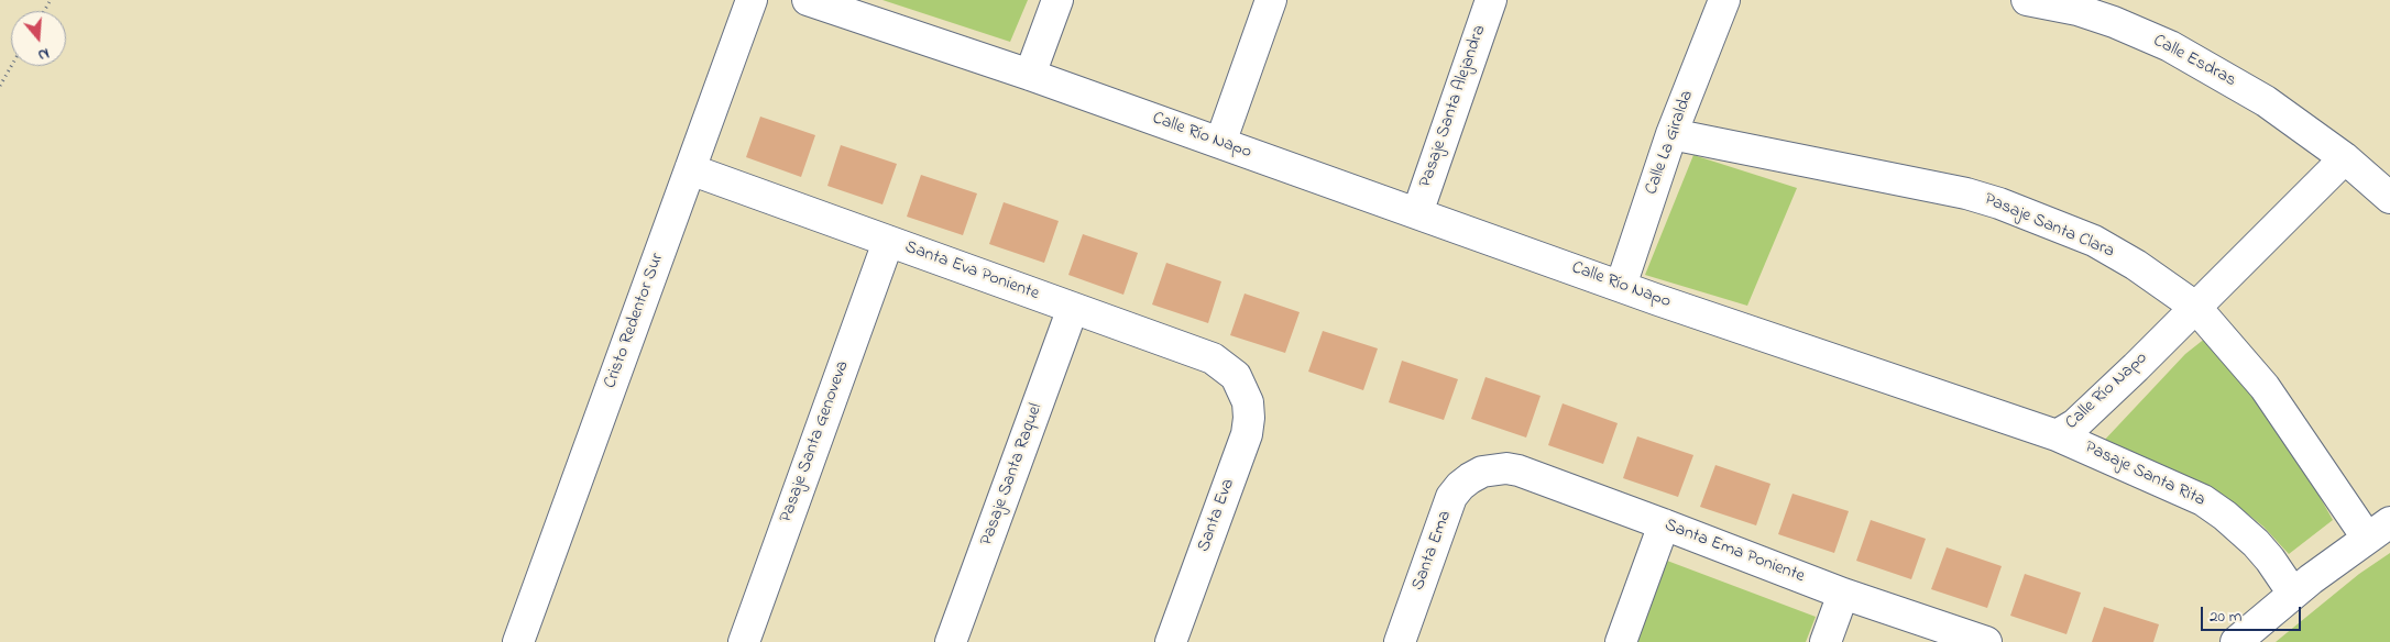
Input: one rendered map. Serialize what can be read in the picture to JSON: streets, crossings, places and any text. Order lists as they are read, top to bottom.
{
  "streets": {
    "street": [
      "Calle Esdras",
      "Pasaje Santa Alejandra",
      "Calle Río Napo",
      "Calle La Giralda",
      "Pasaje Santa Clara",
      "Santa Eva Poniente",
      "Cristo Redentor Sur",
      "Pasaje Santa Genoveva",
      "Pasaje Santa Raquel",
      "Pasaje Santa Rita",
      "Santa Eva",
      "Santa Ema",
      "Santa Ema Poniente"
    ]
  },
  "crossings": [
    ["Calle Esdras", "Calle Río Napo"],
    ["Pasaje Santa Alejandra", "Calle Río Napo"],
    ["Calle Río Napo", "Calle La Giralda"],
    ["Calle Río Napo", "Pasaje Santa Clara"],
    ["Calle Río Napo", "Pasaje Santa Rita"],
    ["Calle La Giralda", "Pasaje Santa Clara"],
    ["Santa Eva Poniente", "Cristo Redentor Sur"],
    ["Santa Eva Poniente", "Pasaje Santa Genoveva"],
    ["Santa Eva Poniente", "Pasaje Santa Raquel"],
    ["Santa Eva Poniente", "Santa Eva"],
    ["Santa Ema", "Santa Ema Poniente"]
  ],
  "scale_bar": "20 m",
  "north": "bottom"
}
